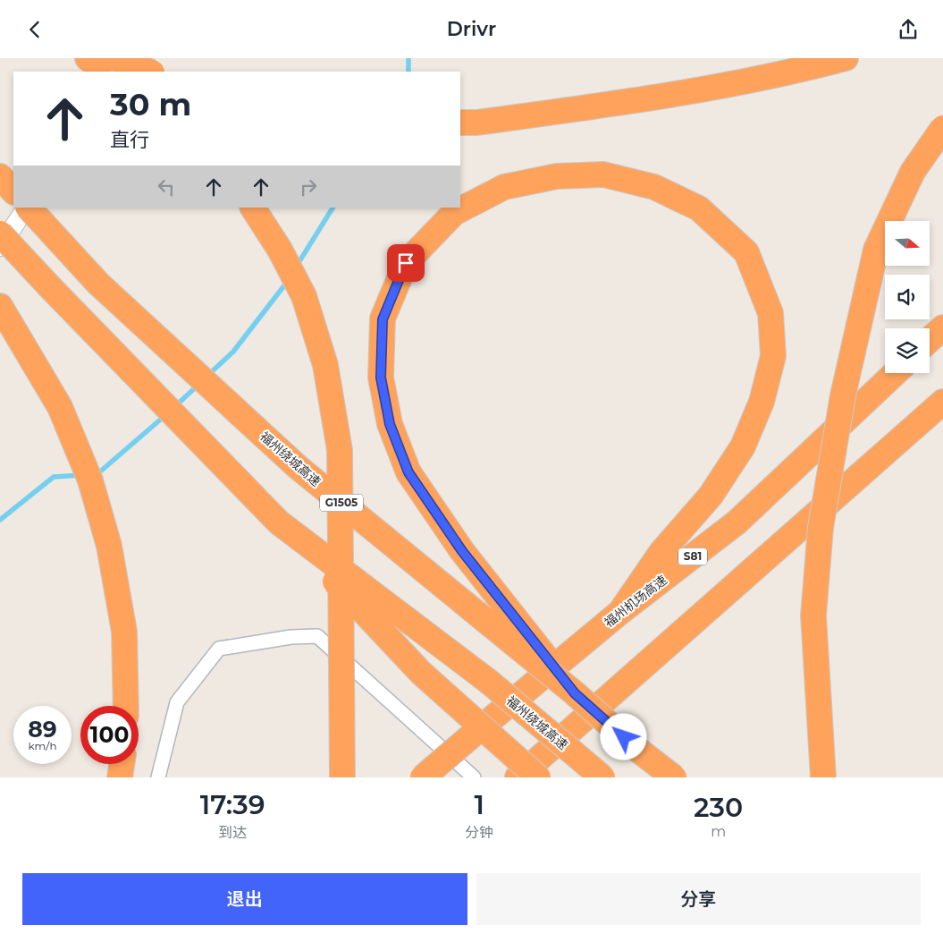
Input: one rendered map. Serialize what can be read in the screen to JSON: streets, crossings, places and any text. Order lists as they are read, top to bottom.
{
  "streets": {
    "highway": [
      "福州绕城高速",
      "G1505",
      "S81",
      "福州机场高速"
    ]
  },
  "north": "right",
  "page": {
    "header": "Drivr",
    "turn": ["30 m", "直行"],
    "speed": "89 km/h",
    "limit": "100",
    "eta": [
      "17:39",
      "到达",
      "1",
      "分钟",
      "230",
      "m"
    ],
    "buttons": ["退出", "分享"]
  }
}
